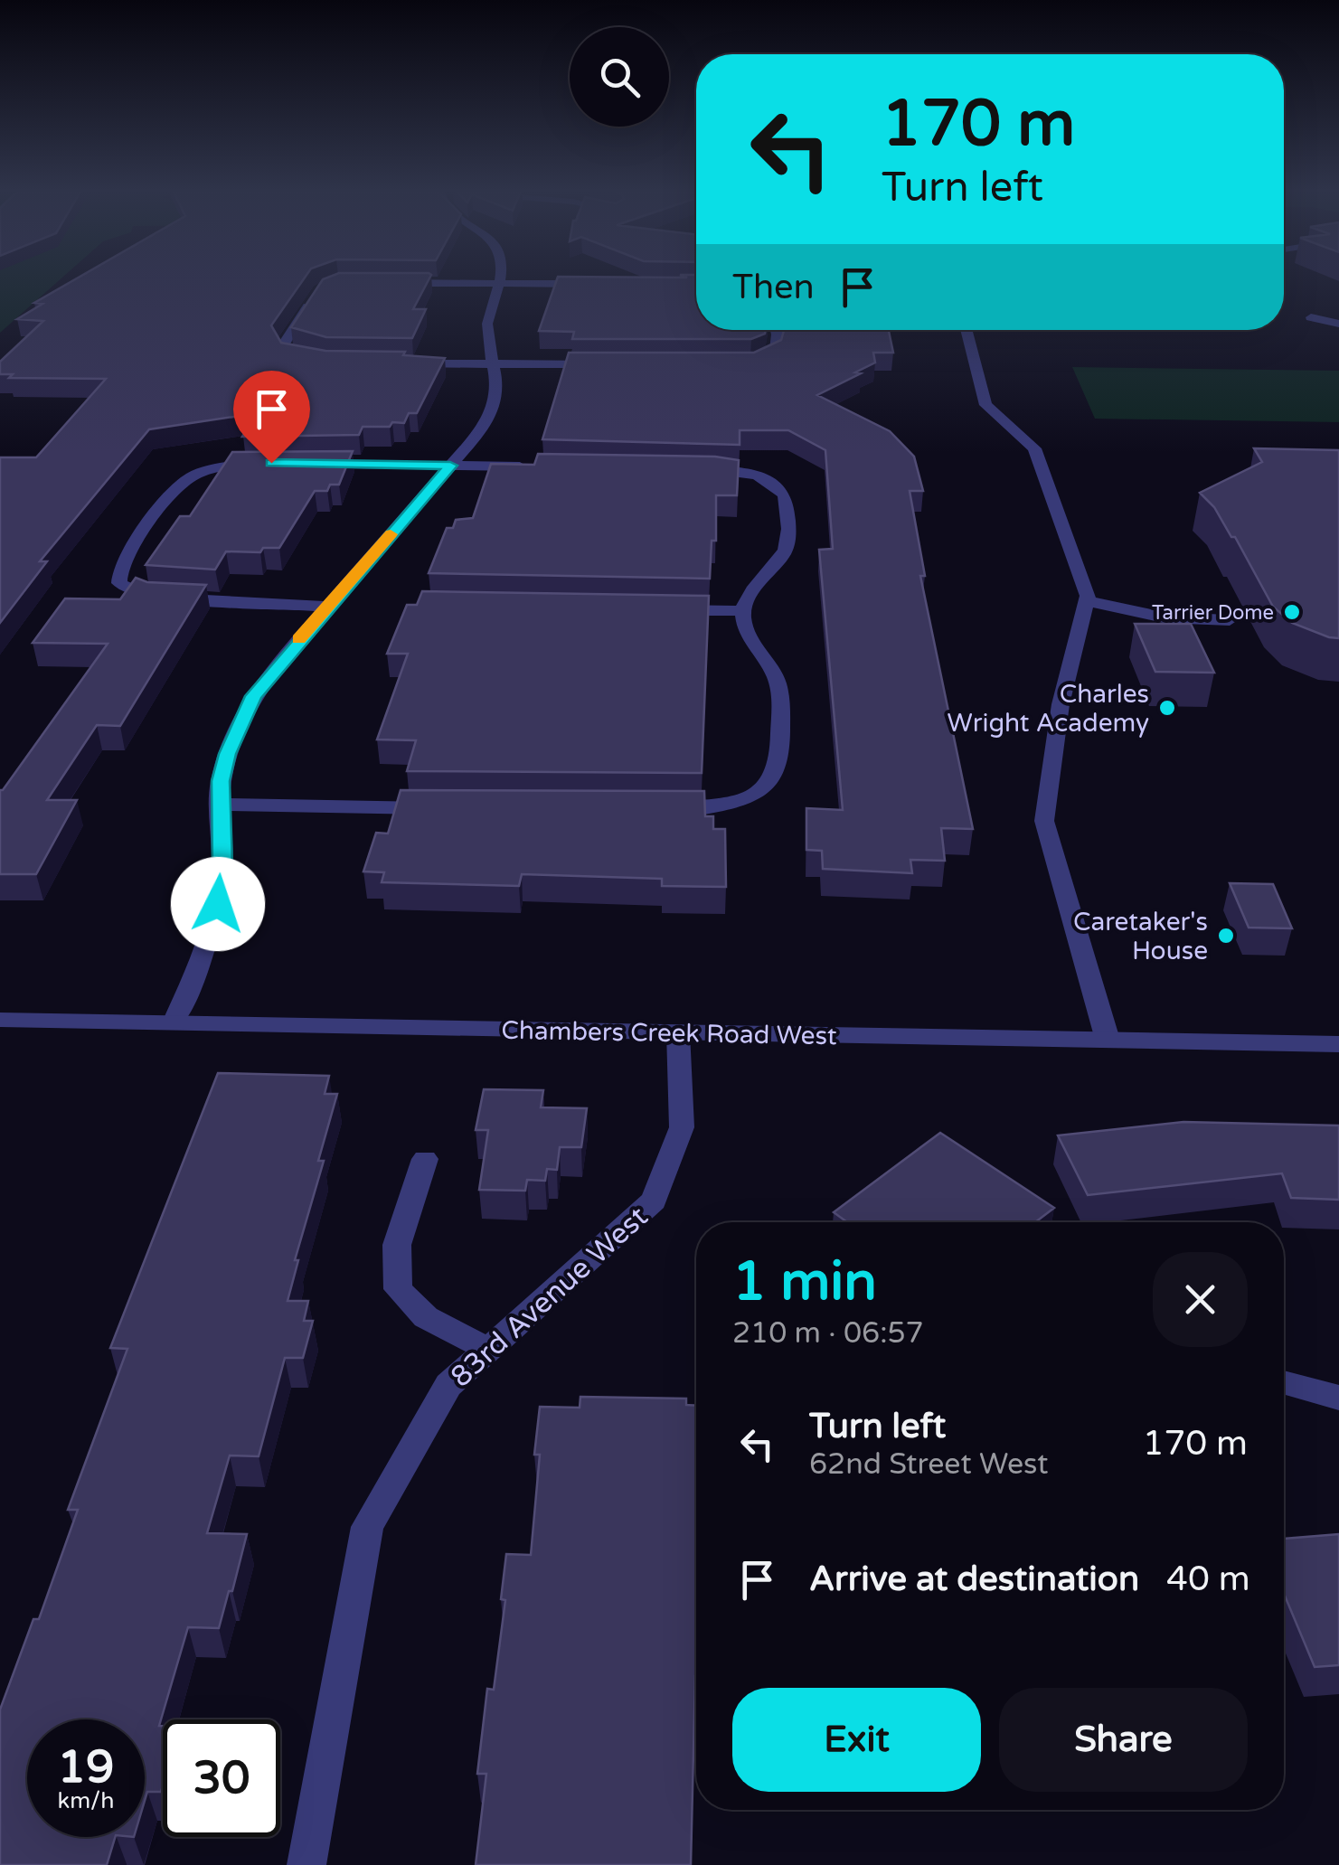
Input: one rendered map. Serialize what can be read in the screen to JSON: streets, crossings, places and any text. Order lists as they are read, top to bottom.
{
  "streets": {
    "street": ["Chambers Creek Road West", "83rd Avenue West"]
  },
  "crossings": [
    ["Chambers Creek Road West", "83rd Avenue West"]
  ],
  "places": ["Tarrier Dome", "Charles Wright Academy", "Caretaker's House"],
  "page": {
    "turn": ["170 m", "Turn left"],
    "then": "Then",
    "heading": ["1 min", "210 m · 06:57"],
    "list": [
      {
        "name": "Turn left",
        "note": "62nd Street West",
        "value": "170 m"
      },
      {
        "name": "Arrive at destination",
        "value": "40 m"
      }
    ],
    "buttons": ["Exit", "Share"],
    "speed": "19 km/h",
    "limit": "30"
  }
}
